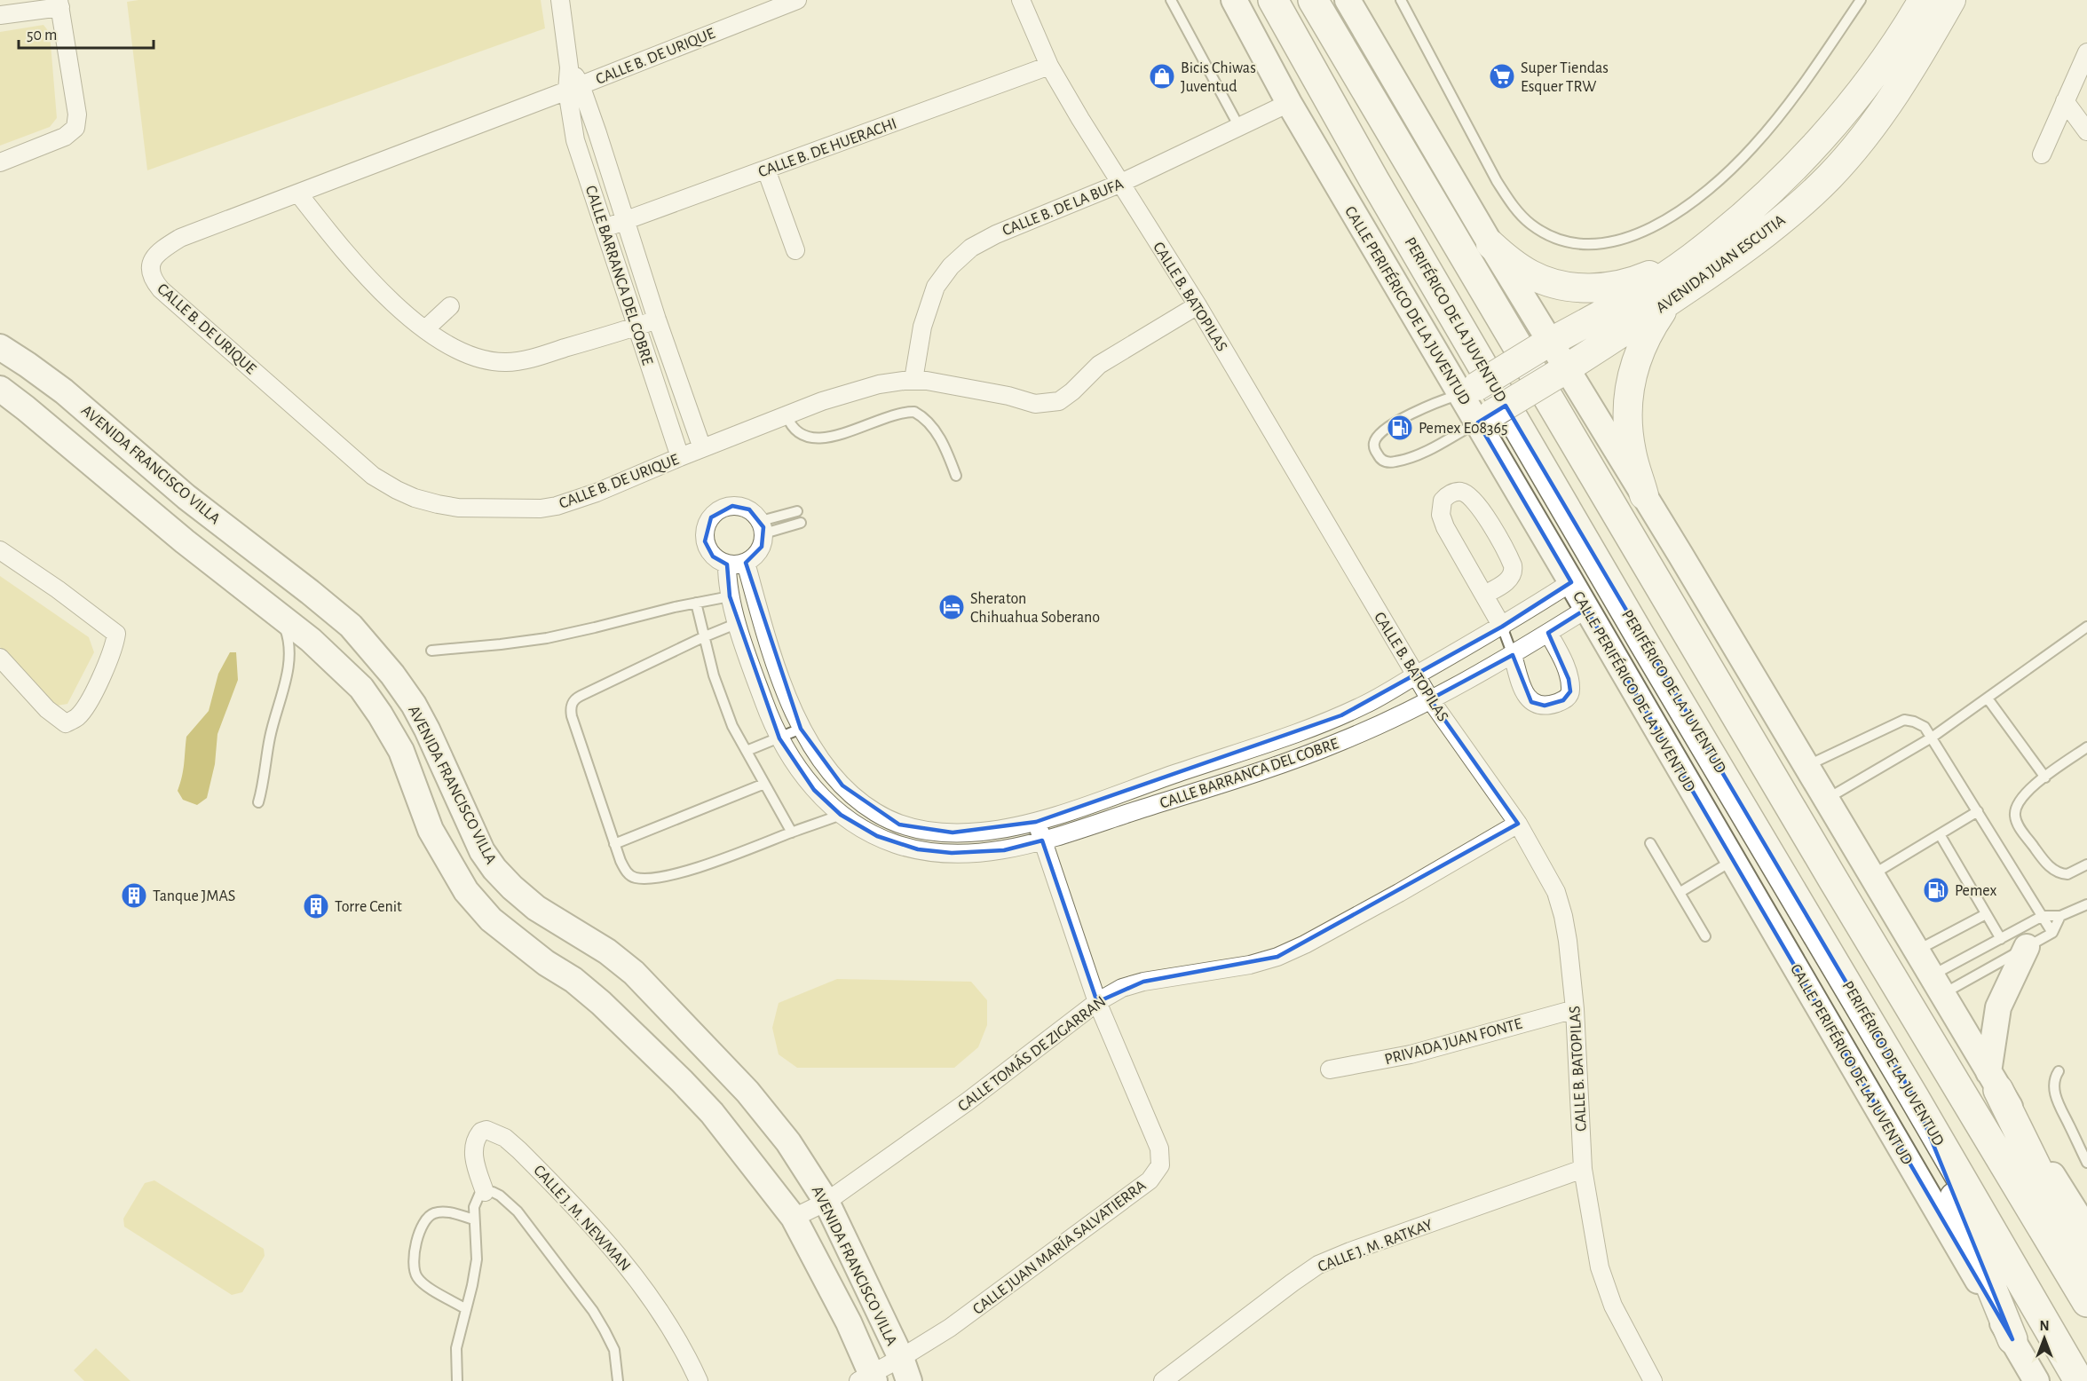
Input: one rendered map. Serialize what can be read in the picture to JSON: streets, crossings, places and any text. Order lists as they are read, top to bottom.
{
  "streets": {
    "highway": ["PERIFÉRICO DE LA JUVENTUD"],
    "main road": ["AVENIDA JUAN ESCUTIA", "CALLE PERIFÉRICO DE LA JUVENTUD", "AVENIDA FRANCISCO VILLA"],
    "street": [
      "CALLE B. DE URIQUE",
      "CALLE B. DE HUERACHI",
      "CALLE B. DE LA BUFA",
      "CALLE BARRANCA DEL COBRE",
      "CALLE B. BATOPILAS",
      "PRIVADA JUAN FONTE",
      "CALLE TOMÁS DE ZIGARRAN",
      "CALLE J. M. NEWMAN",
      "CALLE J. M. RATKAY",
      "CALLE JUAN MARÍA SALVATIERRA"
    ]
  },
  "crossings": [
    ["CALLE B. DE URIQUE", "CALLE B. DE LA BUFA"],
    ["CALLE B. DE URIQUE", "CALLE BARRANCA DEL COBRE"],
    ["CALLE B. DE URIQUE", "CALLE B. BATOPILAS"],
    ["CALLE B. DE HUERACHI", "CALLE BARRANCA DEL COBRE"],
    ["CALLE B. DE HUERACHI", "CALLE B. BATOPILAS"],
    ["CALLE B. DE LA BUFA", "CALLE B. BATOPILAS"],
    ["CALLE B. DE LA BUFA", "CALLE PERIFÉRICO DE LA JUVENTUD"],
    ["AVENIDA JUAN ESCUTIA", "CALLE PERIFÉRICO DE LA JUVENTUD"],
    ["CALLE BARRANCA DEL COBRE", "CALLE B. BATOPILAS"],
    ["CALLE BARRANCA DEL COBRE", "CALLE PERIFÉRICO DE LA JUVENTUD"],
    ["CALLE BARRANCA DEL COBRE", "CALLE JUAN MARÍA SALVATIERRA"],
    ["CALLE B. BATOPILAS", "PRIVADA JUAN FONTE"],
    ["CALLE B. BATOPILAS", "CALLE TOMÁS DE ZIGARRAN"],
    ["CALLE B. BATOPILAS", "CALLE J. M. RATKAY"],
    ["AVENIDA FRANCISCO VILLA", "CALLE TOMÁS DE ZIGARRAN"],
    ["AVENIDA FRANCISCO VILLA", "CALLE JUAN MARÍA SALVATIERRA"],
    ["CALLE TOMÁS DE ZIGARRAN", "CALLE JUAN MARÍA SALVATIERRA"]
  ],
  "places": {
    "shop": ["Bicis Chiwas Juventud"],
    "supermarket": ["Super Tiendas Esquer TRW"],
    "fuel station": ["Pemex E08365", "Pemex"],
    "hotel": ["Sheraton Chihuahua Soberano"],
    "building": ["Tanque JMAS", "Torre Cenit"]
  },
  "scale_bar": "50 m",
  "north": "top"
}
